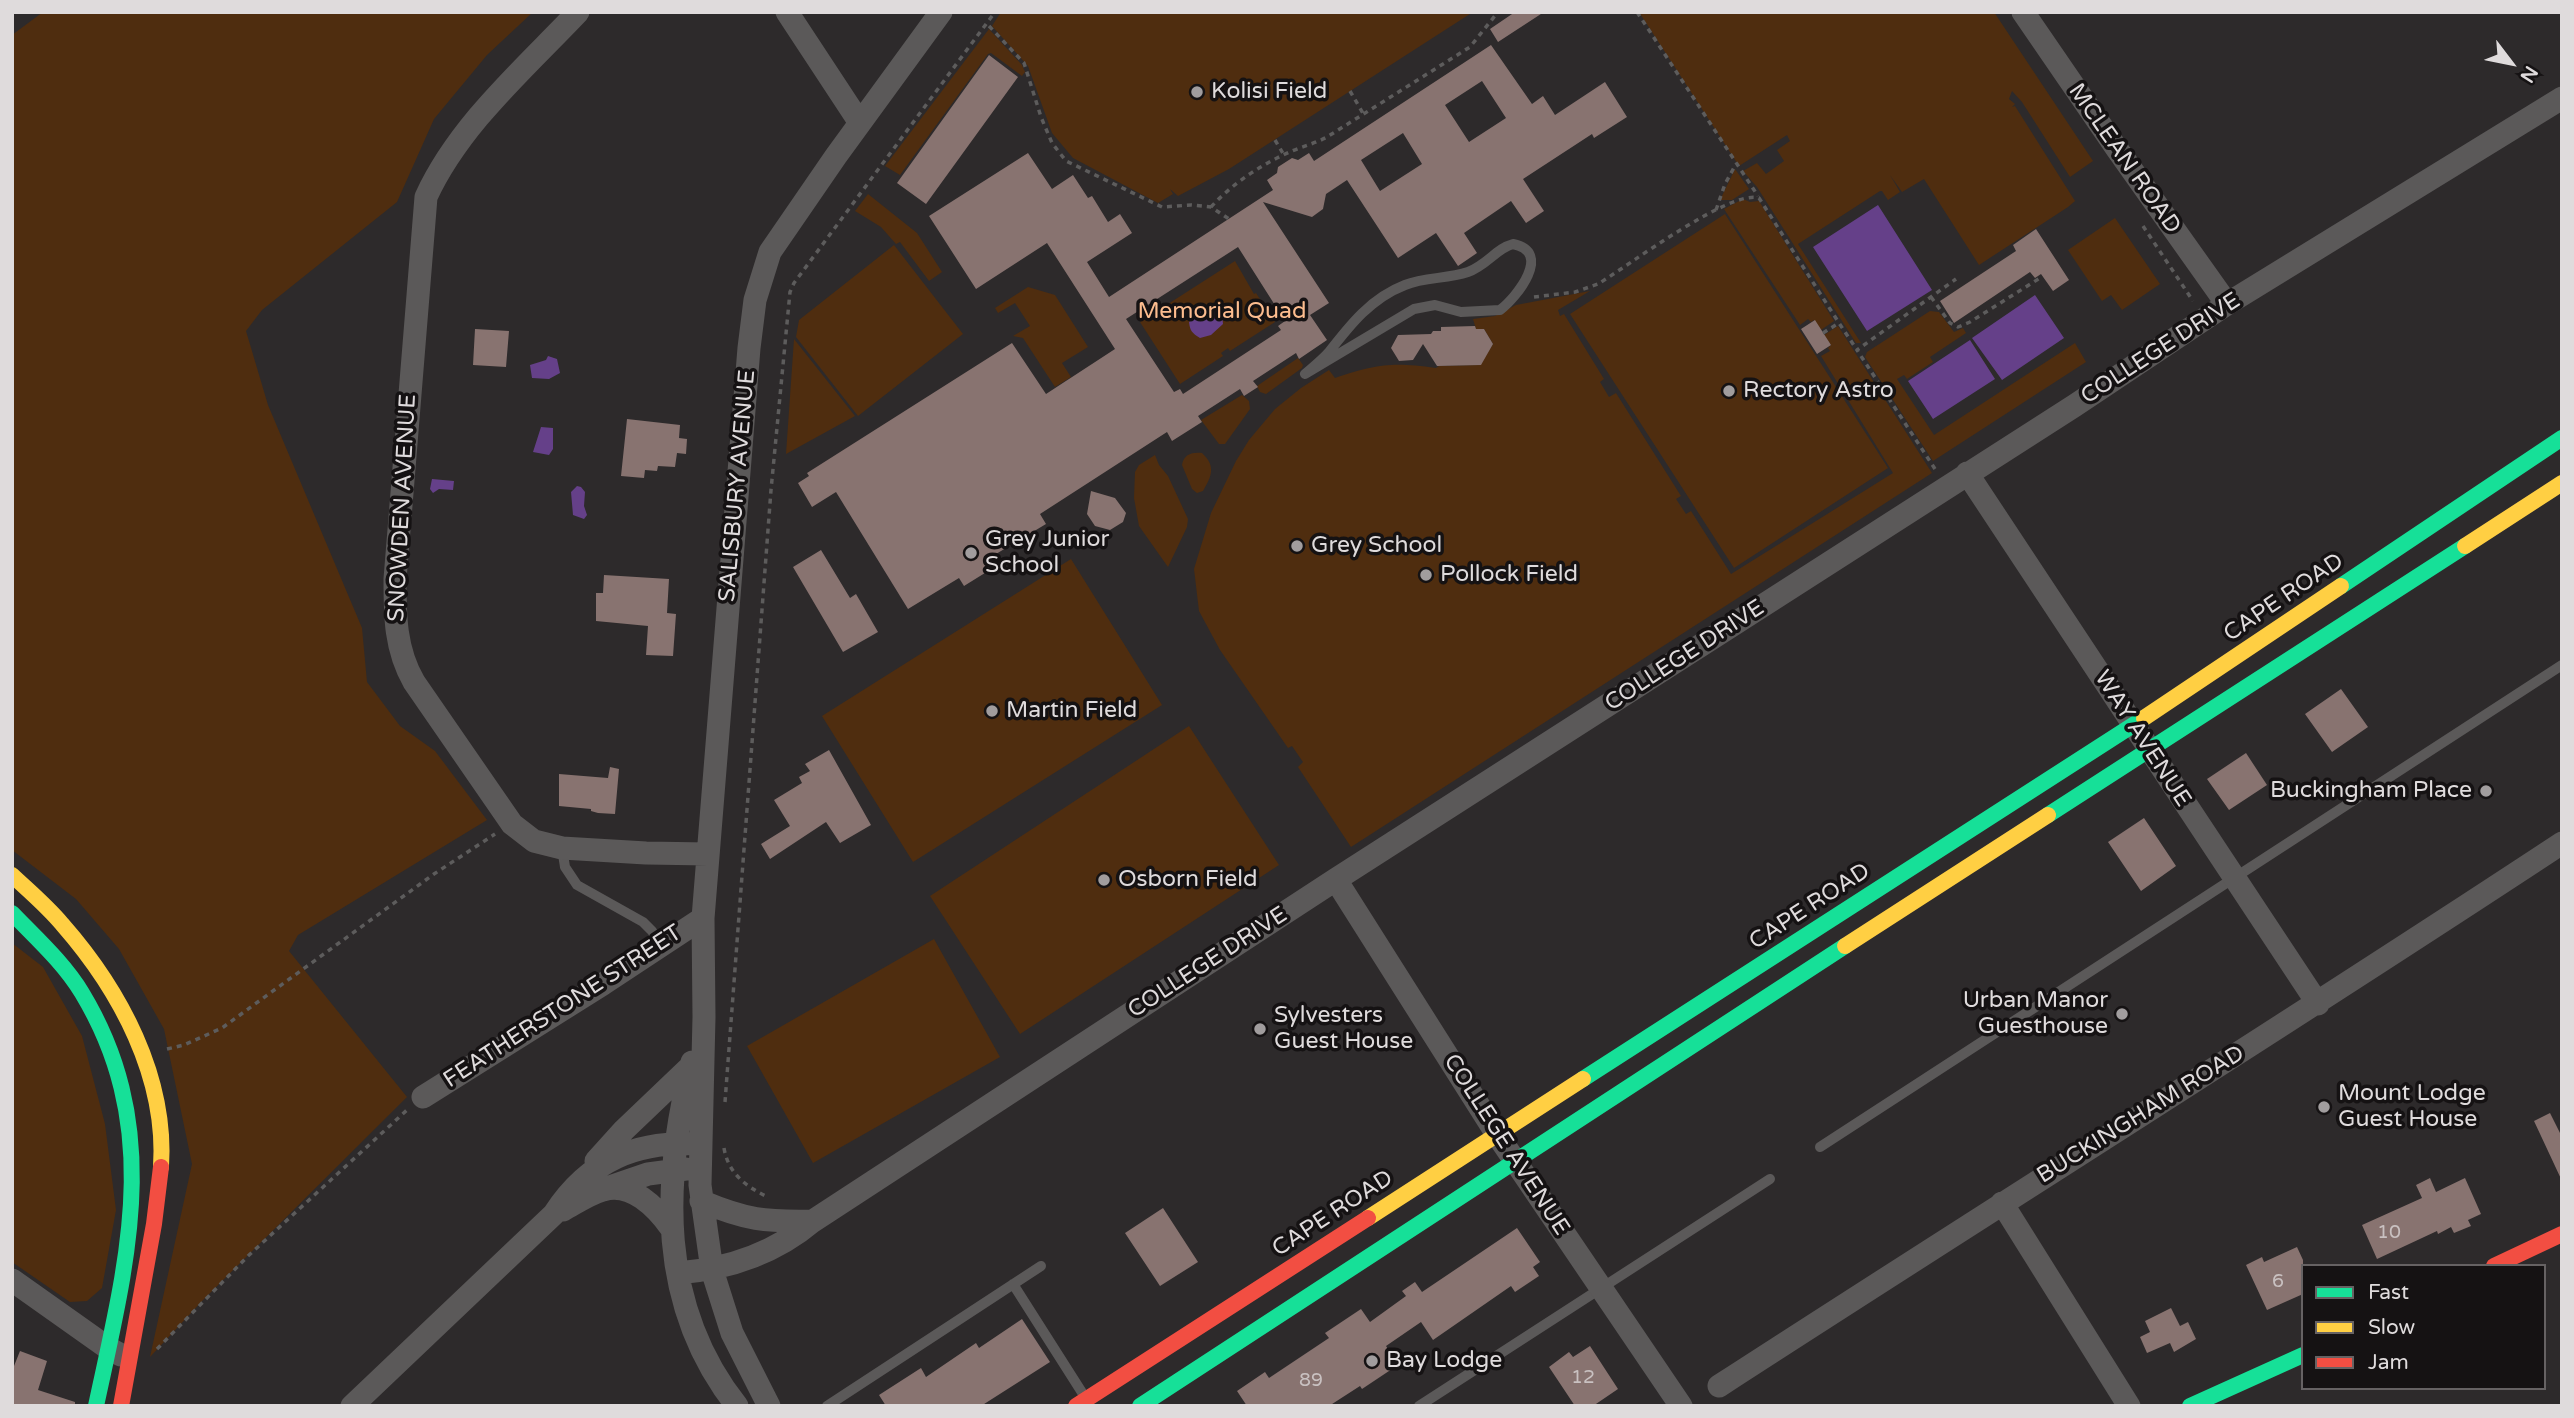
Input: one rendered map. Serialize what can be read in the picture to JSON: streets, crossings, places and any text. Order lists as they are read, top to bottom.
{
  "streets": {
    "main road": ["CAPE ROAD"],
    "street": [
      "MCLEAN ROAD",
      "COLLEGE DRIVE",
      "SALISBURY AVENUE",
      "SNOWDEN AVENUE",
      "WAY AVENUE",
      "FEATHERSTONE STREET",
      "BUCKINGHAM ROAD",
      "COLLEGE AVENUE"
    ]
  },
  "crossings": [
    ["MCLEAN ROAD", "COLLEGE DRIVE"],
    ["COLLEGE DRIVE", "SALISBURY AVENUE"],
    ["COLLEGE DRIVE", "WAY AVENUE"],
    ["COLLEGE DRIVE", "COLLEGE AVENUE"],
    ["SALISBURY AVENUE", "SNOWDEN AVENUE"],
    ["SALISBURY AVENUE", "FEATHERSTONE STREET"],
    ["CAPE ROAD", "WAY AVENUE"],
    ["CAPE ROAD", "COLLEGE AVENUE"],
    ["WAY AVENUE", "BUCKINGHAM ROAD"]
  ],
  "parks": ["Memorial Quad"],
  "places": [
    "Kolisi Field",
    "Rectory Astro",
    "Grey School",
    "Grey Junior School",
    "Pollock Field",
    "Martin Field",
    "Buckingham Place",
    "Osborn Field",
    "Urban Manor Guesthouse",
    "Sylvesters Guest House",
    "Mount Lodge Guest House",
    "Bay Lodge"
  ],
  "house_numbers": [
    "10",
    "6",
    "12",
    "89"
  ],
  "legend": ["Fast", "Slow", "Jam"],
  "north": "bottom right"
}
